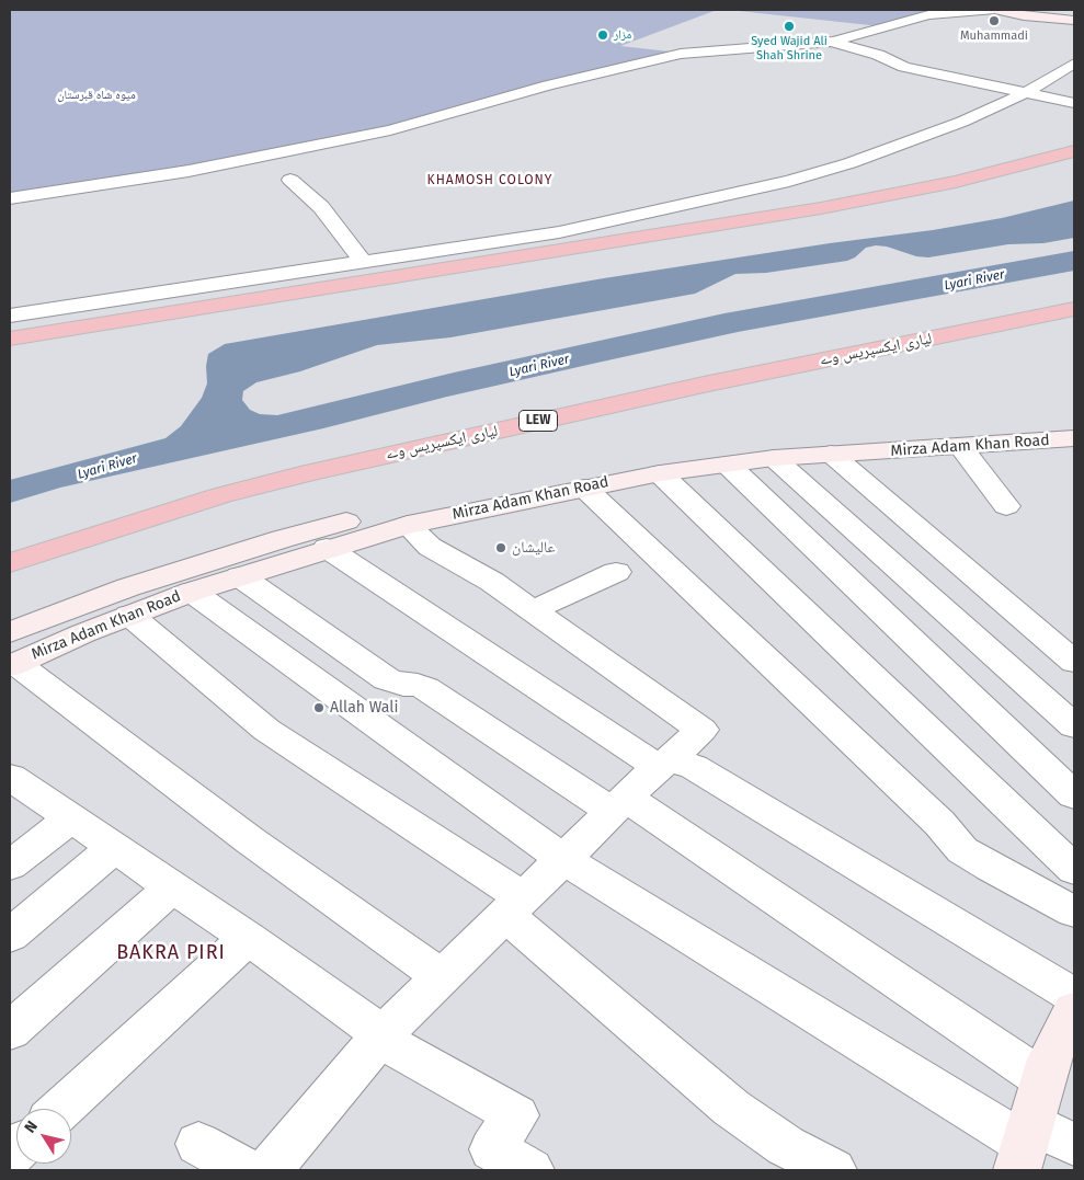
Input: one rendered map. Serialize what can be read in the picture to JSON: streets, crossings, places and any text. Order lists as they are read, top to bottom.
{
  "streets": {
    "highway": ["لیاری ایکسپریس وے", "LEW"],
    "main road": ["Mirza Adam Khan Road"]
  },
  "districts": ["KHAMOSH COLONY", "BAKRA PIRI"],
  "water": ["Lyari River"],
  "parks": ["میوہ شاہ قبرستان"],
  "places": [
    "Muhammadi",
    "Syed Wajid Ali Shah Shrine",
    "مزار",
    "عالیشان",
    "Allah Wali"
  ],
  "north": "top left"
}
